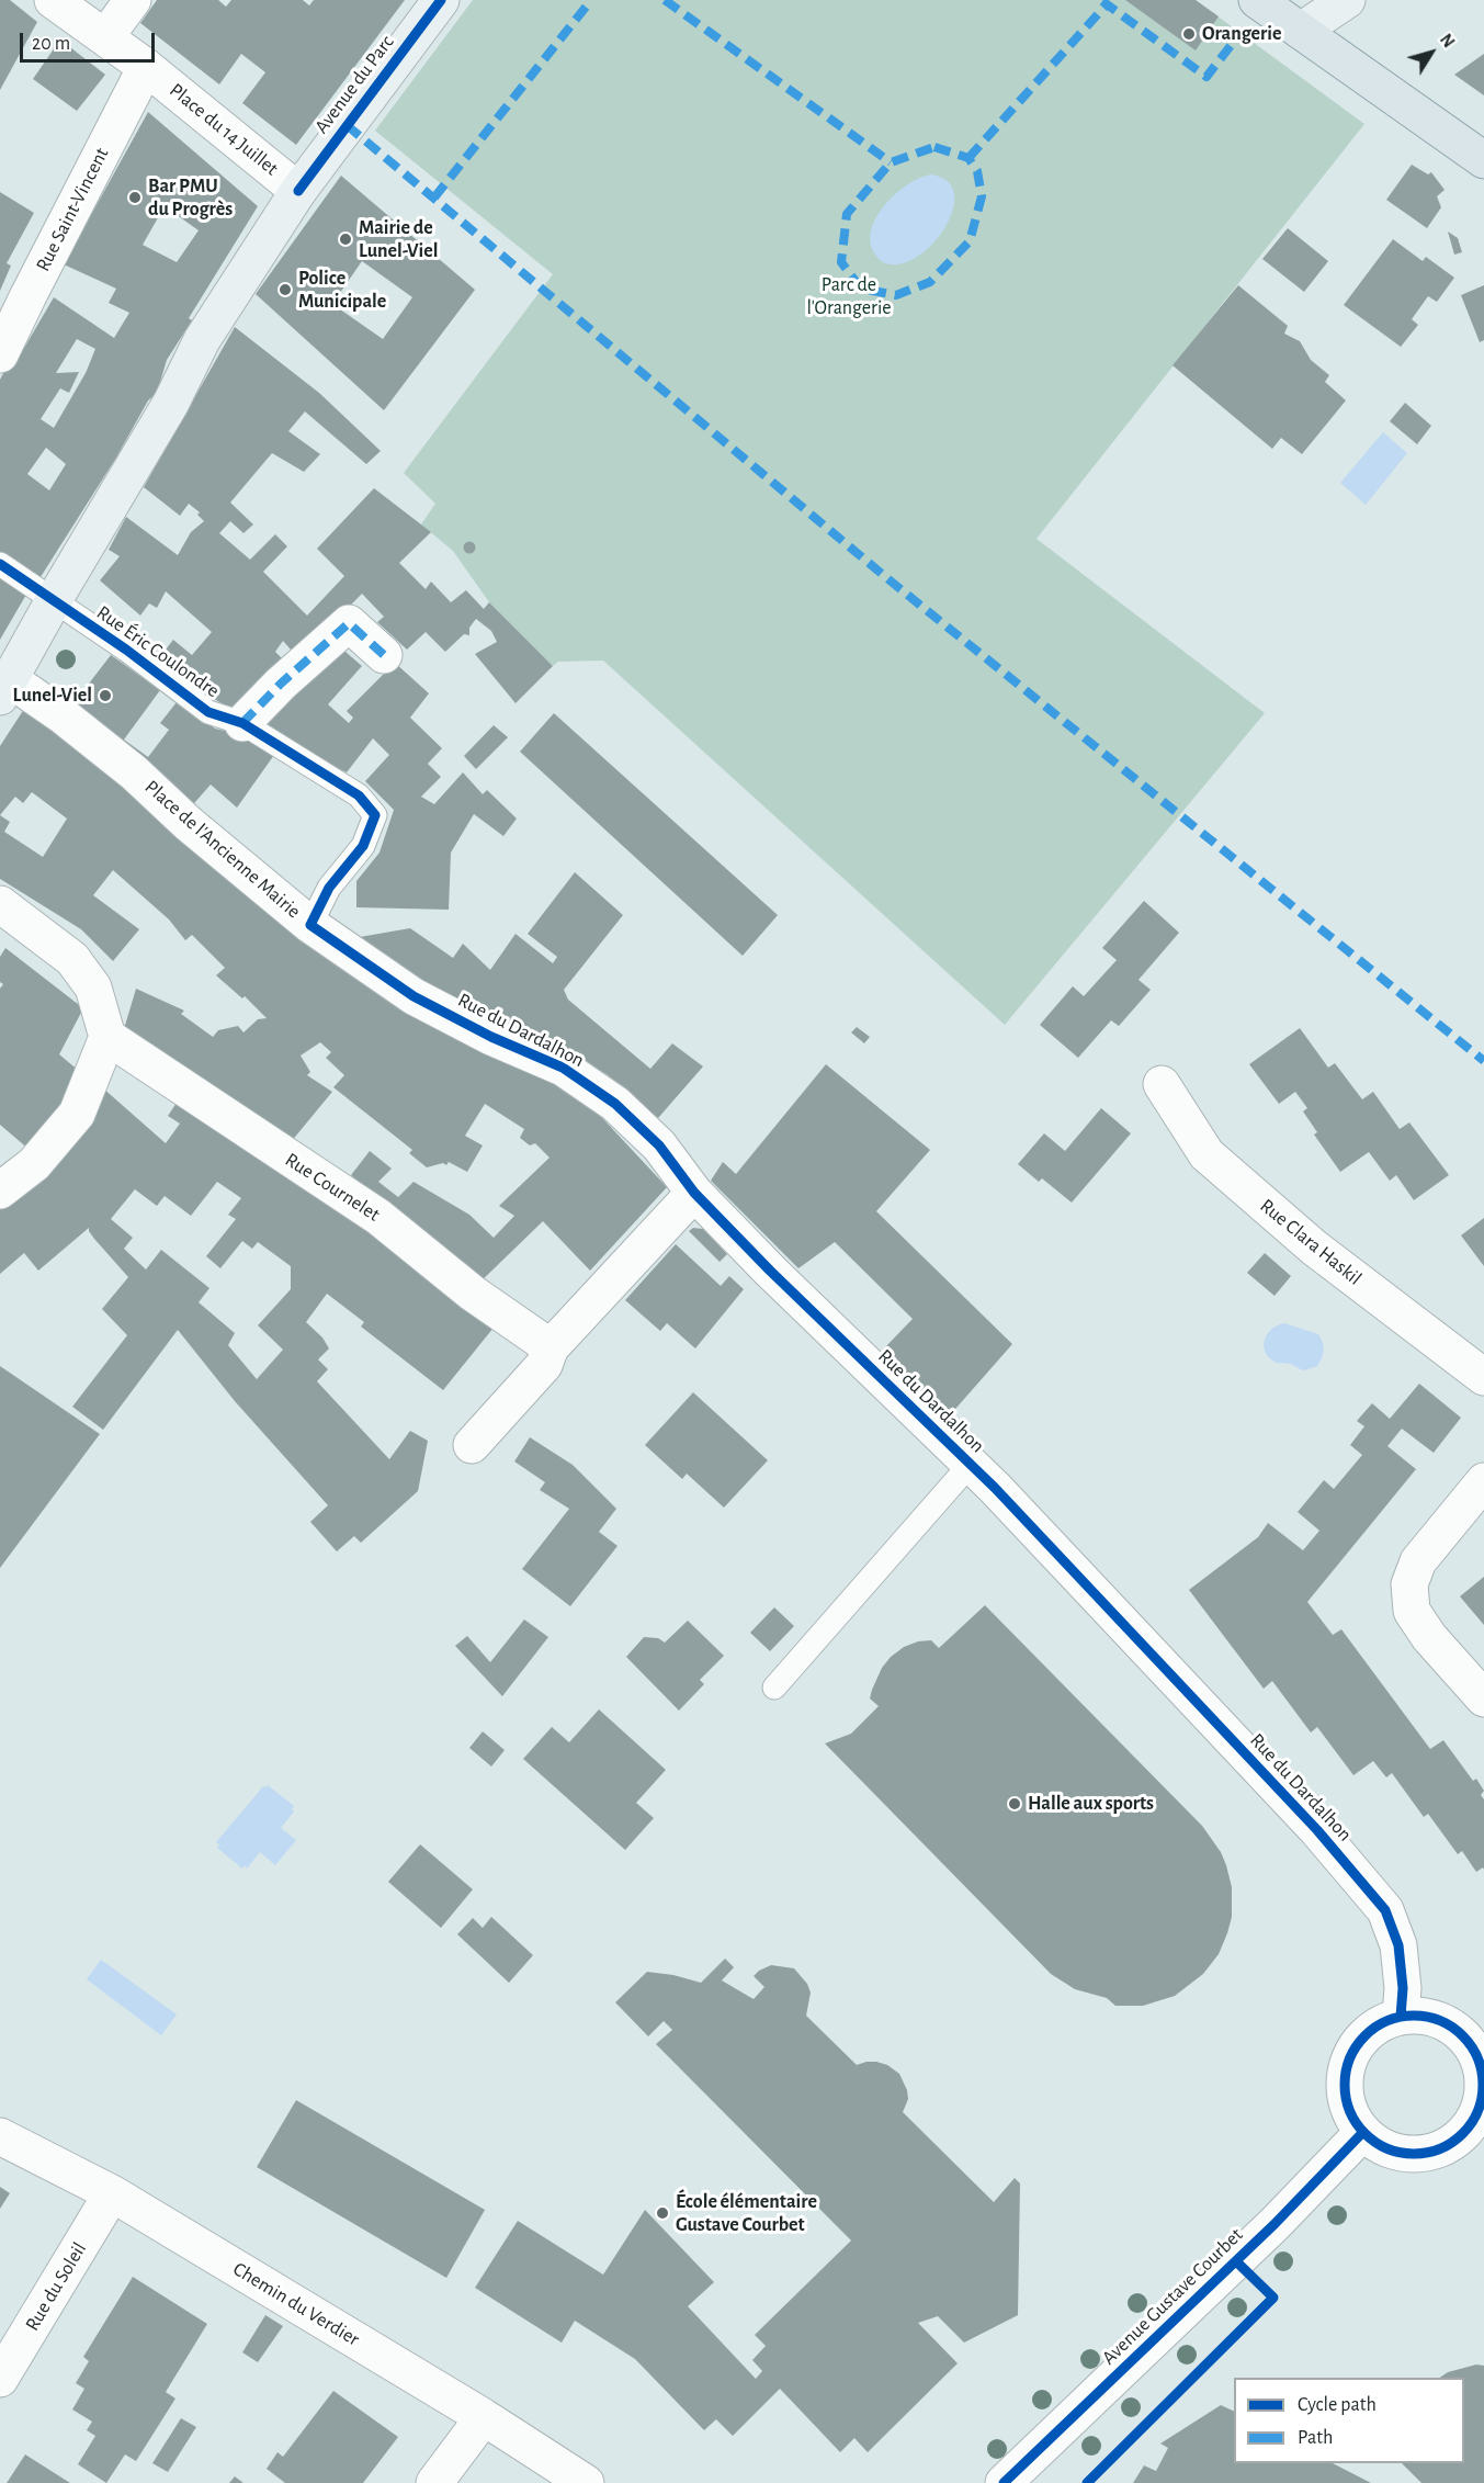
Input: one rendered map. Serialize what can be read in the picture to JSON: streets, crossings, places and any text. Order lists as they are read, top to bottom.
{
  "streets": {
    "street": [
      "Avenue du Parc",
      "Place du 14 Juillet",
      "Rue Saint-Vincent",
      "Place de l'Ancienne Mairie",
      "Rue du Dardalhon",
      "Rue Cournelet",
      "Rue Clara Haskil",
      "Rue du Soleil",
      "Avenue Gustave Courbet",
      "Chemin du Verdier"
    ],
    "lane": ["Rue Éric Coulondre"]
  },
  "crossings": [
    ["Avenue du Parc", "Place du 14 Juillet"],
    ["Avenue du Parc", "Rue Éric Coulondre"],
    ["Avenue du Parc", "Place de l'Ancienne Mairie"],
    ["Place du 14 Juillet", "Rue Saint-Vincent"],
    ["Rue Éric Coulondre", "Place de l'Ancienne Mairie"],
    ["Rue Éric Coulondre", "Rue du Dardalhon"],
    ["Place de l'Ancienne Mairie", "Rue du Dardalhon"],
    ["Rue du Dardalhon", "Avenue Gustave Courbet"],
    ["Rue du Soleil", "Chemin du Verdier"]
  ],
  "parks": ["Parc de l'Orangerie"],
  "places": [
    "Orangerie",
    "Bar PMU du Progrès",
    "Mairie de Lunel-Viel",
    "Police Municipale",
    "Lunel-Viel",
    "Halle aux sports",
    "École élémentaire Gustave Courbet"
  ],
  "legend": ["Cycle path", "Path"],
  "scale_bar": "20 m",
  "north": "top right"
}
